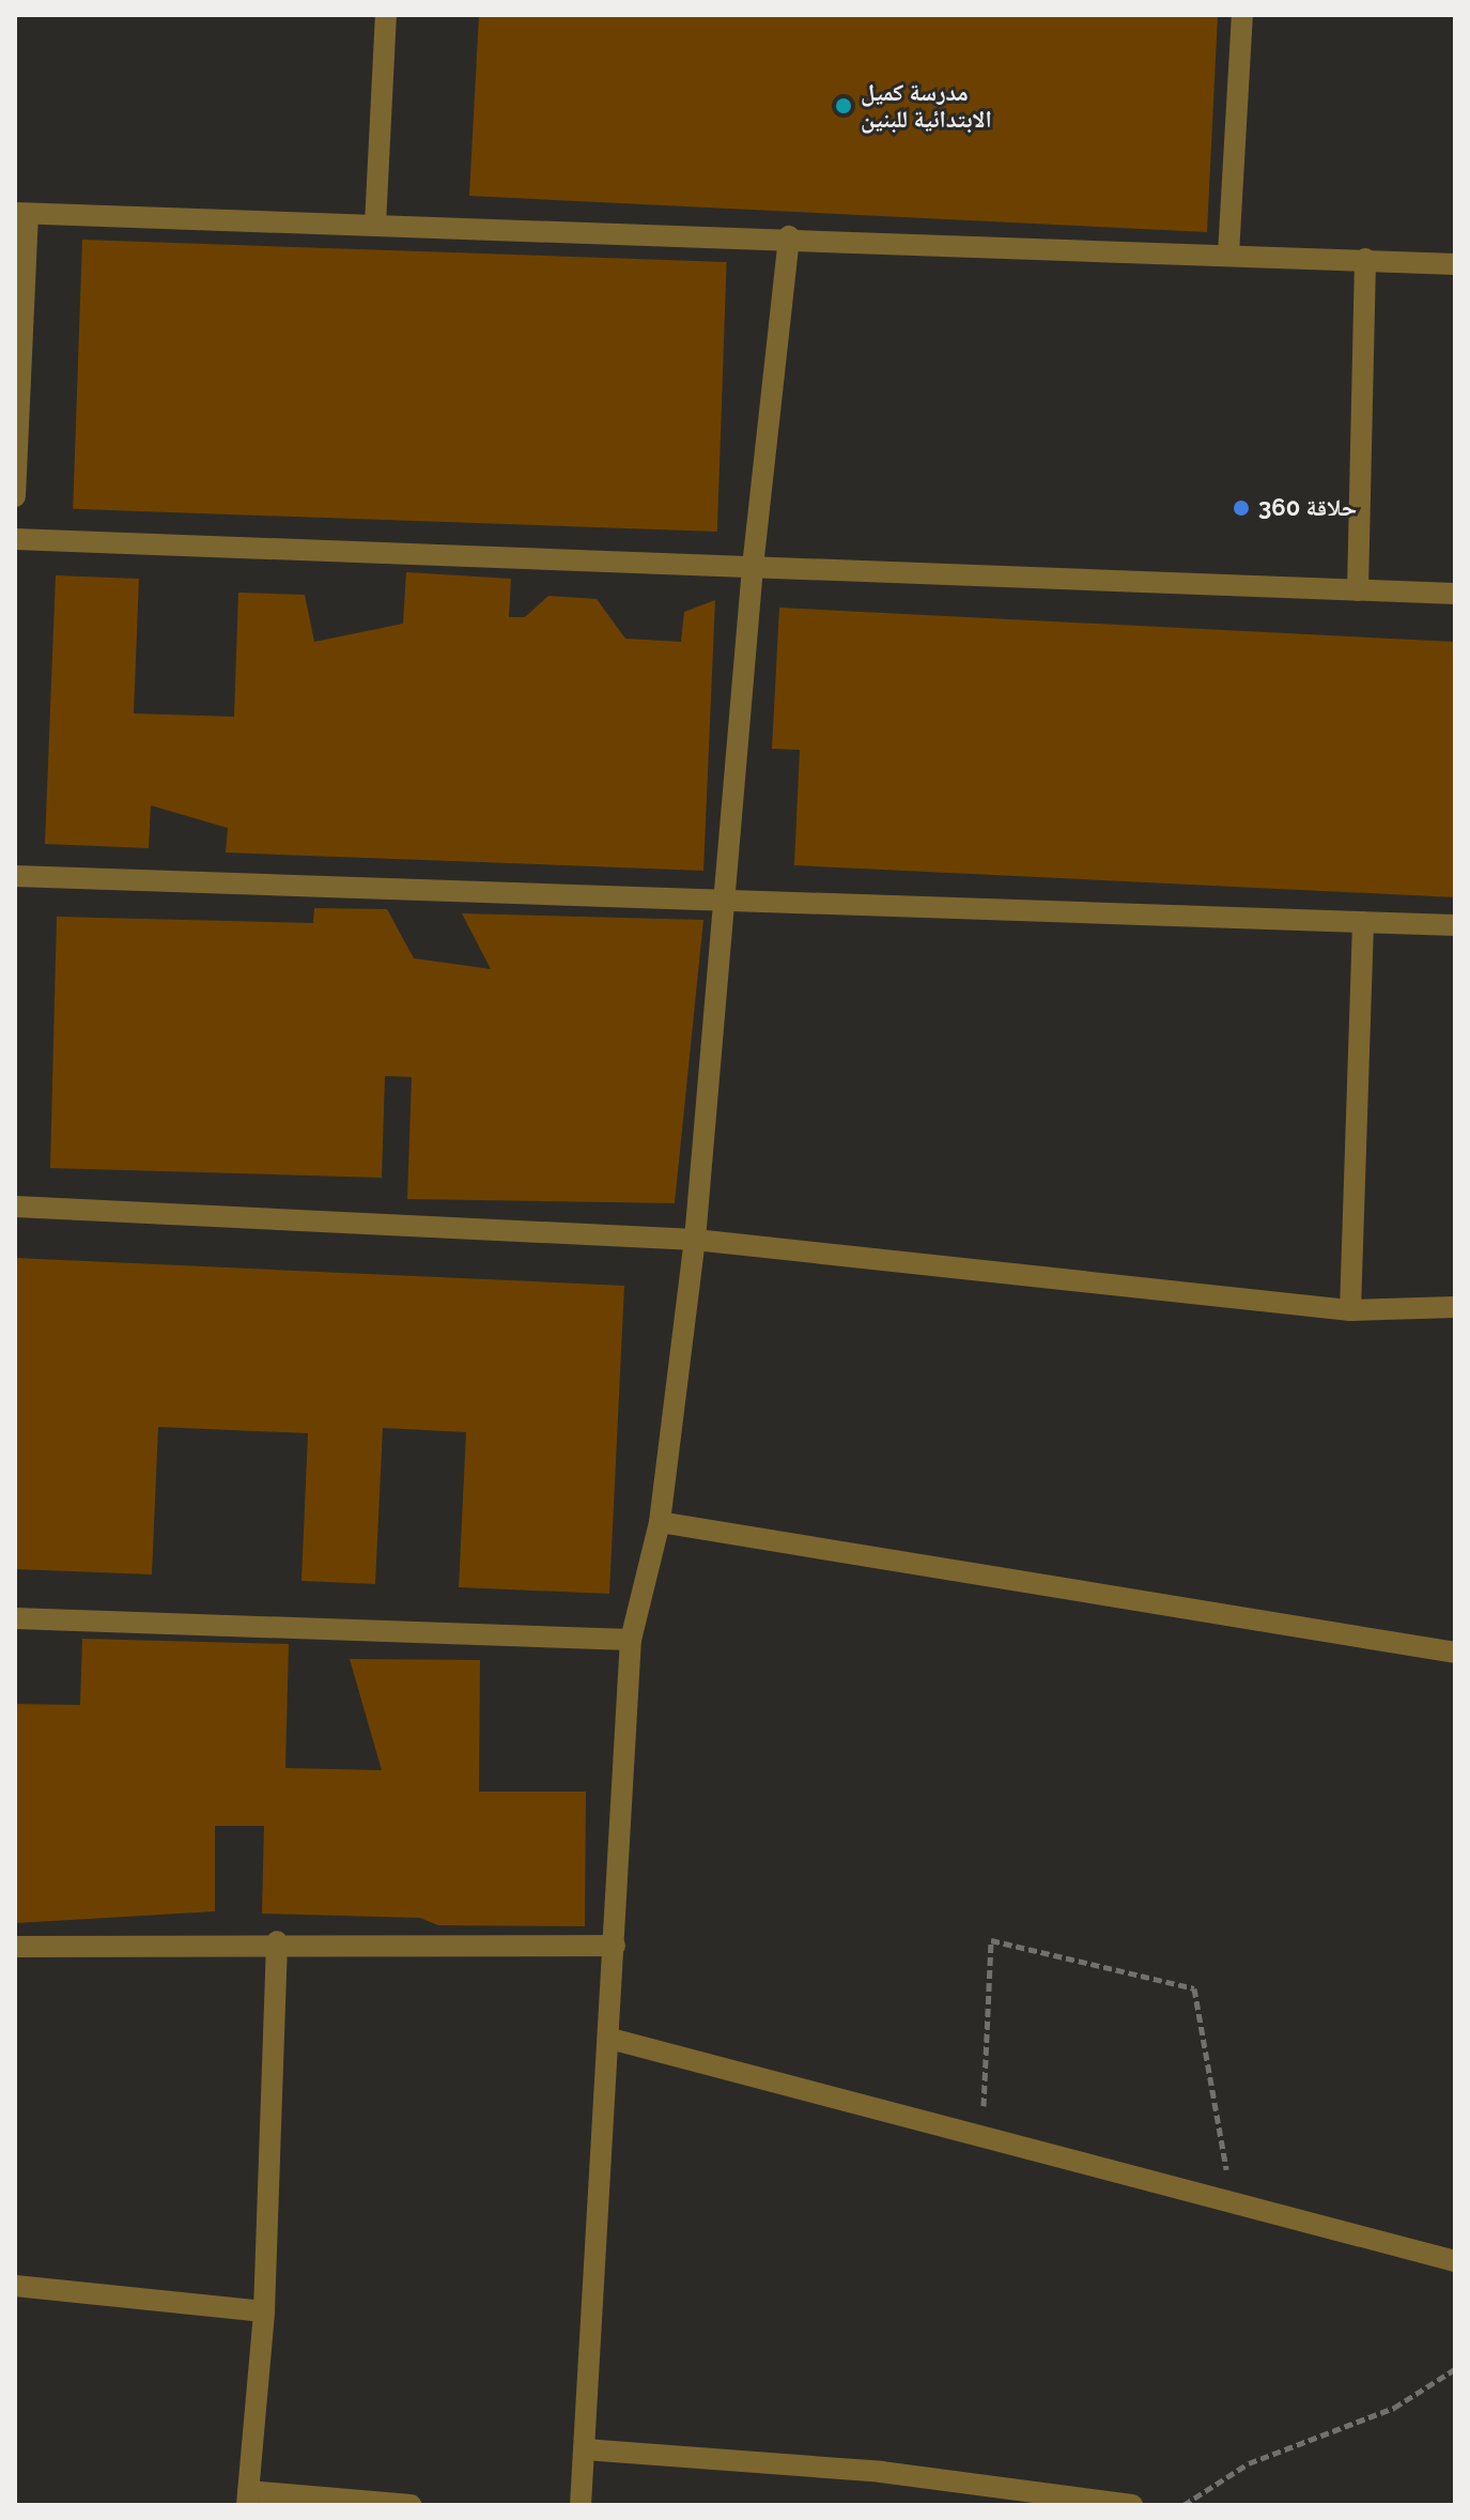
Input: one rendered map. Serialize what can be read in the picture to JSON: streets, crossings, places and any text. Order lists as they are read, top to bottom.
{
  "places": ["مدرسة كميل الابتدائية للبنين", "حلاقة 360"]
}
